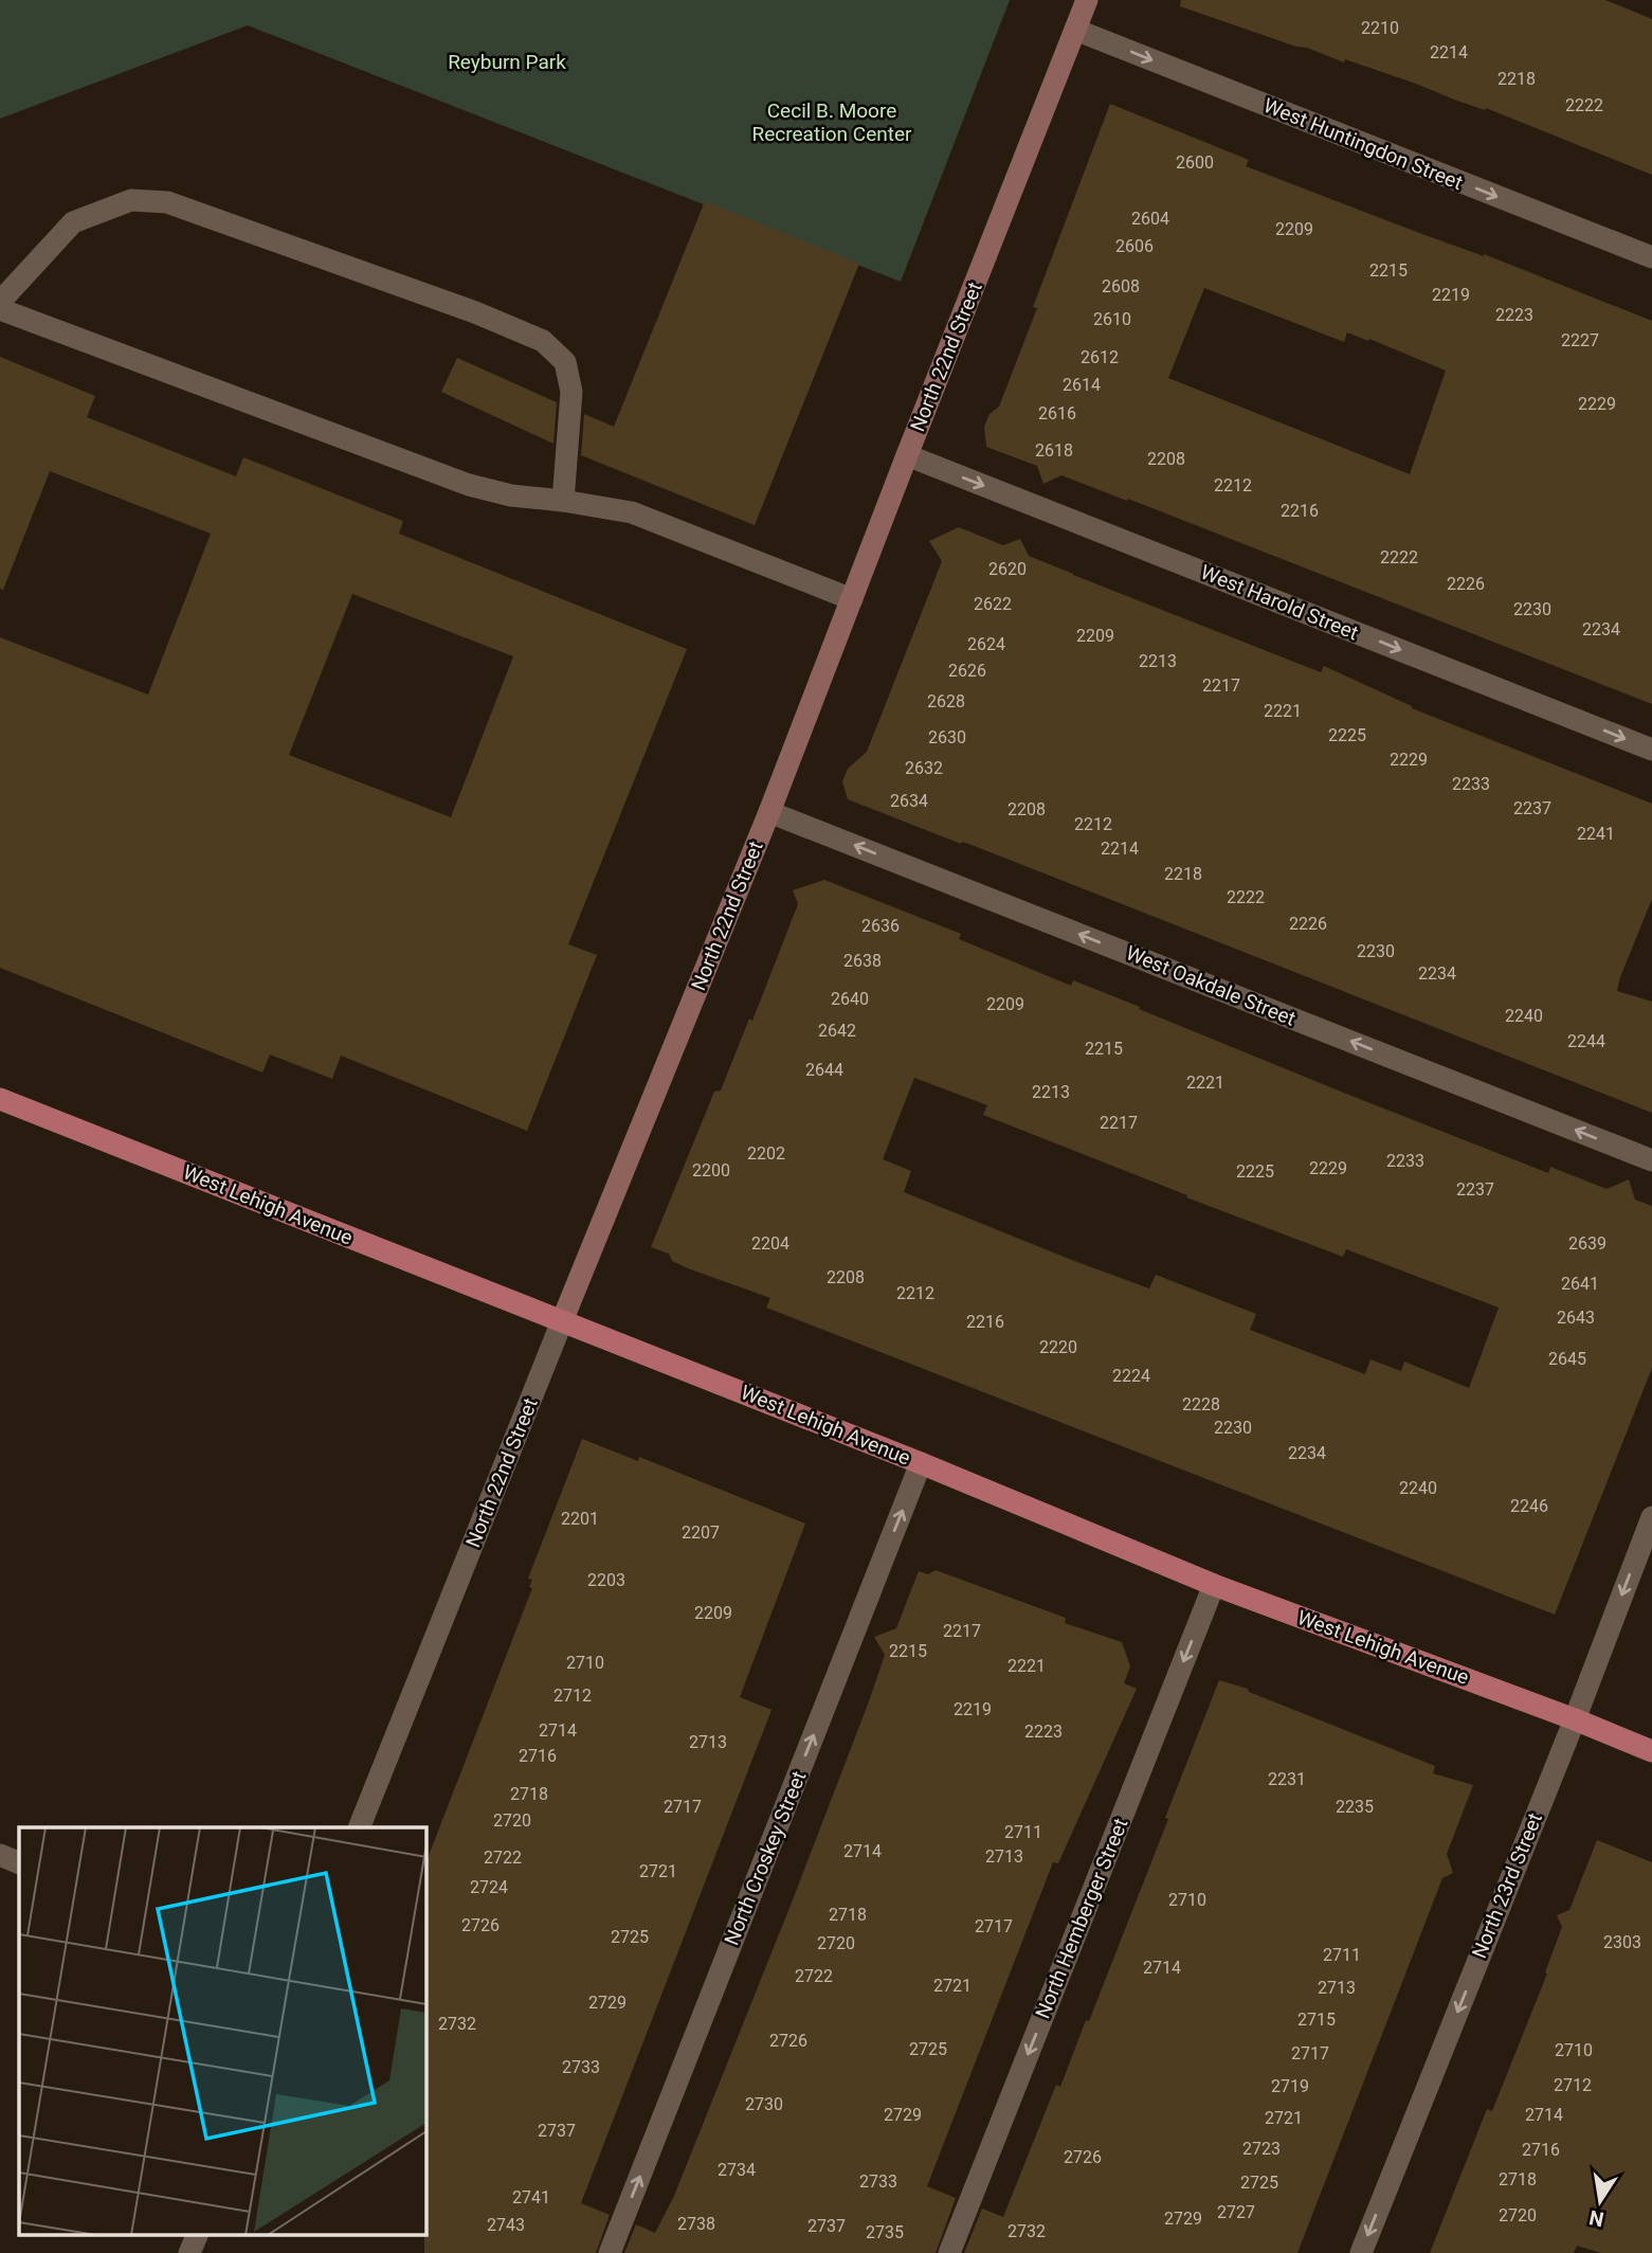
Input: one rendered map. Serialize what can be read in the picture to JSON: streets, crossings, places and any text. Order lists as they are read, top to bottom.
{
  "streets": {
    "main road": ["North 22nd Street", "West Lehigh Avenue"],
    "street": [
      "West Huntingdon Street",
      "West Harold Street",
      "West Oakdale Street",
      "North Croskey Street",
      "North 23rd Street",
      "North Hemberger Street"
    ]
  },
  "crossings": [
    ["West Huntingdon Street", "North 22nd Street"],
    ["North 22nd Street", "West Harold Street"],
    ["North 22nd Street", "West Oakdale Street"],
    ["North 22nd Street", "West Lehigh Avenue"],
    ["West Lehigh Avenue", "North Croskey Street"],
    ["West Lehigh Avenue", "North 23rd Street"],
    ["West Lehigh Avenue", "North Hemberger Street"]
  ],
  "one_way": [
    "West Huntingdon Street",
    "West Harold Street",
    "West Oakdale Street",
    "North Croskey Street",
    "North 23rd Street",
    "North Hemberger Street"
  ],
  "parks": ["Reyburn Park", "Cecil B. Moore Recreation Center"],
  "house_numbers": [
    "2210",
    "2214",
    "2218",
    "2222",
    "2600",
    "2604",
    "2209",
    "2606",
    "2215",
    "2608",
    "2219",
    "2223",
    "2610",
    "2227",
    "2612",
    "2614",
    "2229",
    "2616",
    "2618",
    "2208",
    "2212",
    "2216",
    "2222",
    "2620",
    "2226",
    "2622",
    "2230",
    "2234",
    "2209",
    "2624",
    "2213",
    "2626",
    "2217",
    "2628",
    "2221",
    "2225",
    "2630",
    "2229",
    "2632",
    "2233",
    "2634",
    "2237",
    "2208",
    "2212",
    "2241",
    "2214",
    "2218",
    "2222",
    "2226",
    "2636",
    "2230",
    "2638",
    "2234",
    "2640",
    "2209",
    "2240",
    "2642",
    "2244",
    "2215",
    "2644",
    "2221",
    "2213",
    "2217",
    "2202",
    "2233",
    "2229",
    "2200",
    "2225",
    "2237",
    "2204",
    "2639",
    "2208",
    "2641",
    "2212",
    "2643",
    "2216",
    "2220",
    "2645",
    "2224",
    "2228",
    "2230",
    "2234",
    "2240",
    "2246",
    "2201",
    "2207",
    "2203",
    "2209",
    "2217",
    "2215",
    "2710",
    "2221",
    "2712",
    "2219",
    "2714",
    "2223",
    "2713",
    "2716",
    "2231",
    "2718",
    "2717",
    "2235",
    "2720",
    "2711",
    "2714",
    "2713",
    "2722",
    "2721",
    "2724",
    "2710",
    "2718",
    "2726",
    "2717",
    "2725",
    "2303",
    "2720",
    "2711",
    "2714",
    "2722",
    "2721",
    "2713",
    "2729",
    "2715",
    "2732",
    "2726",
    "2725",
    "2710",
    "2717",
    "2733",
    "2712",
    "2719",
    "2730",
    "2729",
    "2714",
    "2721",
    "2737",
    "2723",
    "2716",
    "2726",
    "2734",
    "2718",
    "2733",
    "2725",
    "2741",
    "2727",
    "2720",
    "2729",
    "2738",
    "2743",
    "2737",
    "2732",
    "2735"
  ],
  "north": "bottom"
}
